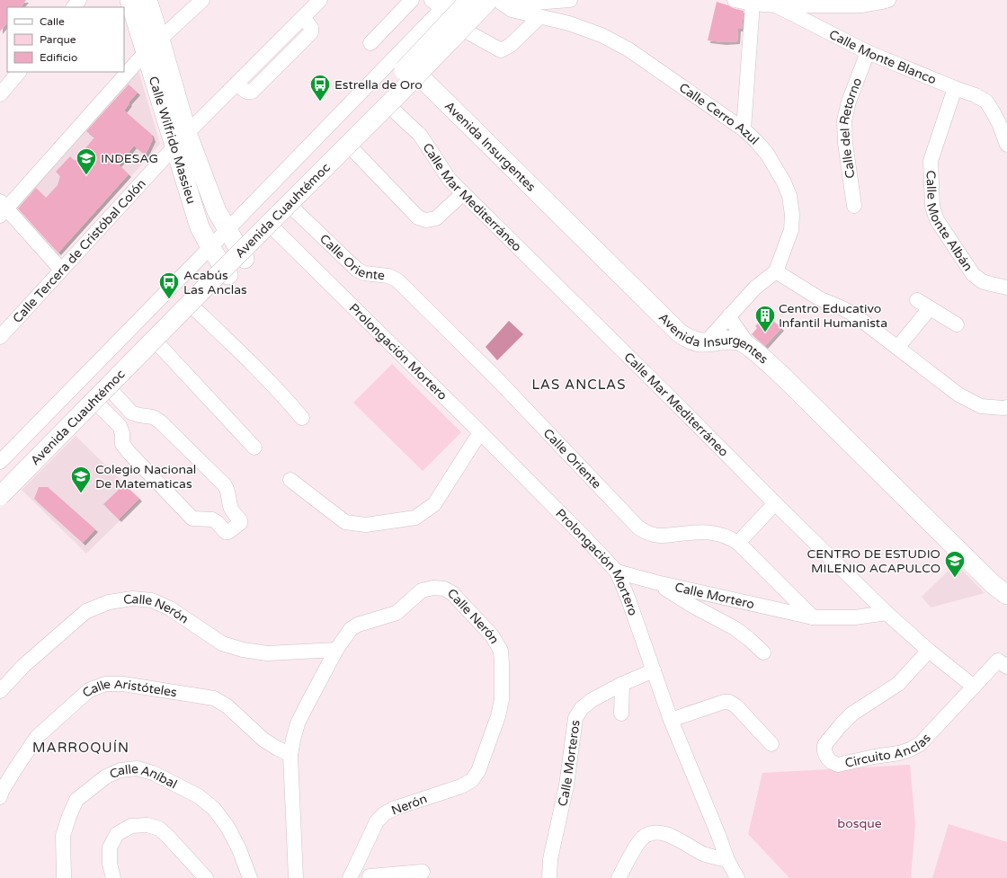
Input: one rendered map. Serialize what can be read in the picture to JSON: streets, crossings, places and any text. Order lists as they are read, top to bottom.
{
  "streets": {
    "main road": ["Calle Wilfrido Massieu", "Avenida Insurgentes", "Avenida Cuauhtémoc"],
    "street": [
      "Calle Monte Blanco",
      "Calle Cerro Azul",
      "Calle del Retorno",
      "Calle Mar Mediterráneo",
      "Calle Monte Albán",
      "Calle Tercera de Cristóbal Colón",
      "Calle Oriente",
      "Prolongación Mortero",
      "Calle Mortero",
      "Calle Nerón",
      "Calle Aristóteles",
      "Circuito Anclas",
      "Calle Morteros",
      "Calle Aníbal",
      "Nerón"
    ]
  },
  "crossings": [
    ["Calle Monte Blanco", "Calle del Retorno"],
    ["Calle Monte Blanco", "Calle Monte Albán"],
    ["Calle Wilfrido Massieu", "Calle Tercera de Cristóbal Colón"],
    ["Calle Mar Mediterráneo", "Circuito Anclas"],
    ["Calle Oriente", "Calle Mortero"],
    ["Prolongación Mortero", "Calle Mortero"],
    ["Prolongación Mortero", "Calle Morteros"],
    ["Calle Nerón", "Calle Aristóteles"],
    ["Calle Nerón", "Nerón"]
  ],
  "districts": ["LAS ANCLAS", "MARROQUÍN"],
  "parks": ["bosque"],
  "places": {
    "bus stop": ["Estrella de Oro", "Acabús Las Anclas"],
    "school or university": ["INDESAG", "Colegio Nacional De Matematicas", "CENTRO DE ESTUDIO MILENIO ACAPULCO"],
    "building": ["Centro Educativo Infantil Humanista"]
  },
  "legend": ["Calle", "Parque", "Edificio"]
}
